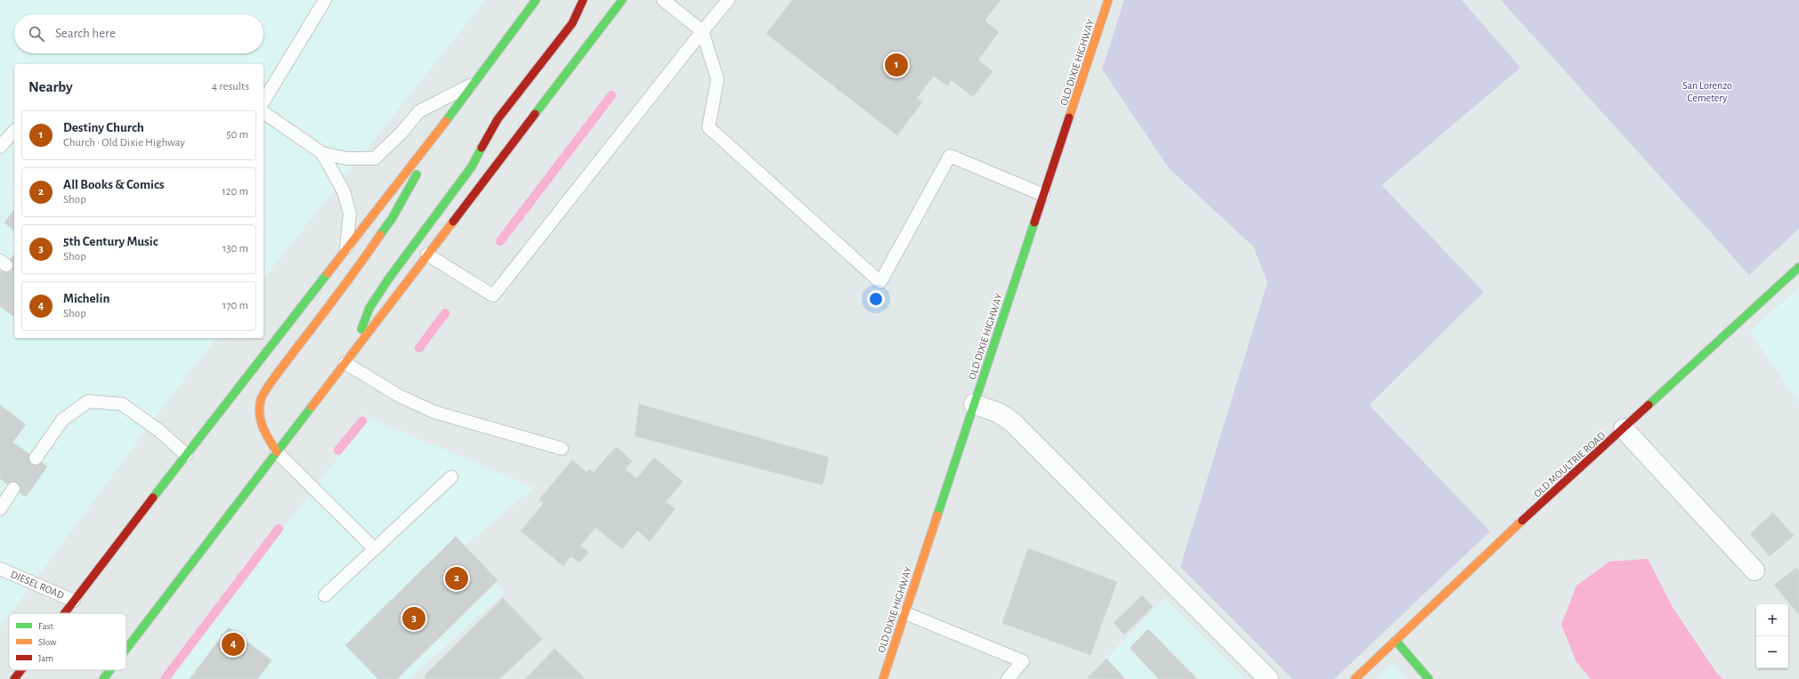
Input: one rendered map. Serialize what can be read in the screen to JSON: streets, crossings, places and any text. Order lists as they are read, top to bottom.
{
  "streets": {
    "main road": ["OLD DIXIE HIGHWAY", "OLD MOULTRIE ROAD"],
    "lane": ["DIESEL ROAD"]
  },
  "parks": ["San Lorenzo Cemetery"],
  "legend": ["Fast", "Slow", "Jam"],
  "page": {
    "search": "Search here",
    "pins": [
      "1",
      "2",
      "3",
      "4"
    ],
    "heading": ["Nearby", "4 results"],
    "list": [
      {
        "mark": "1",
        "name": "Destiny Church",
        "note": "Church · Old Dixie Highway",
        "value": "50 m"
      },
      {
        "mark": "2",
        "name": "All Books & Comics",
        "note": "Shop",
        "value": "120 m"
      },
      {
        "mark": "3",
        "name": "5th Century Music",
        "note": "Shop",
        "value": "130 m"
      },
      {
        "mark": "4",
        "name": "Michelin",
        "note": "Shop",
        "value": "170 m"
      }
    ],
    "map_buttons": ["+", "−"]
  }
}
